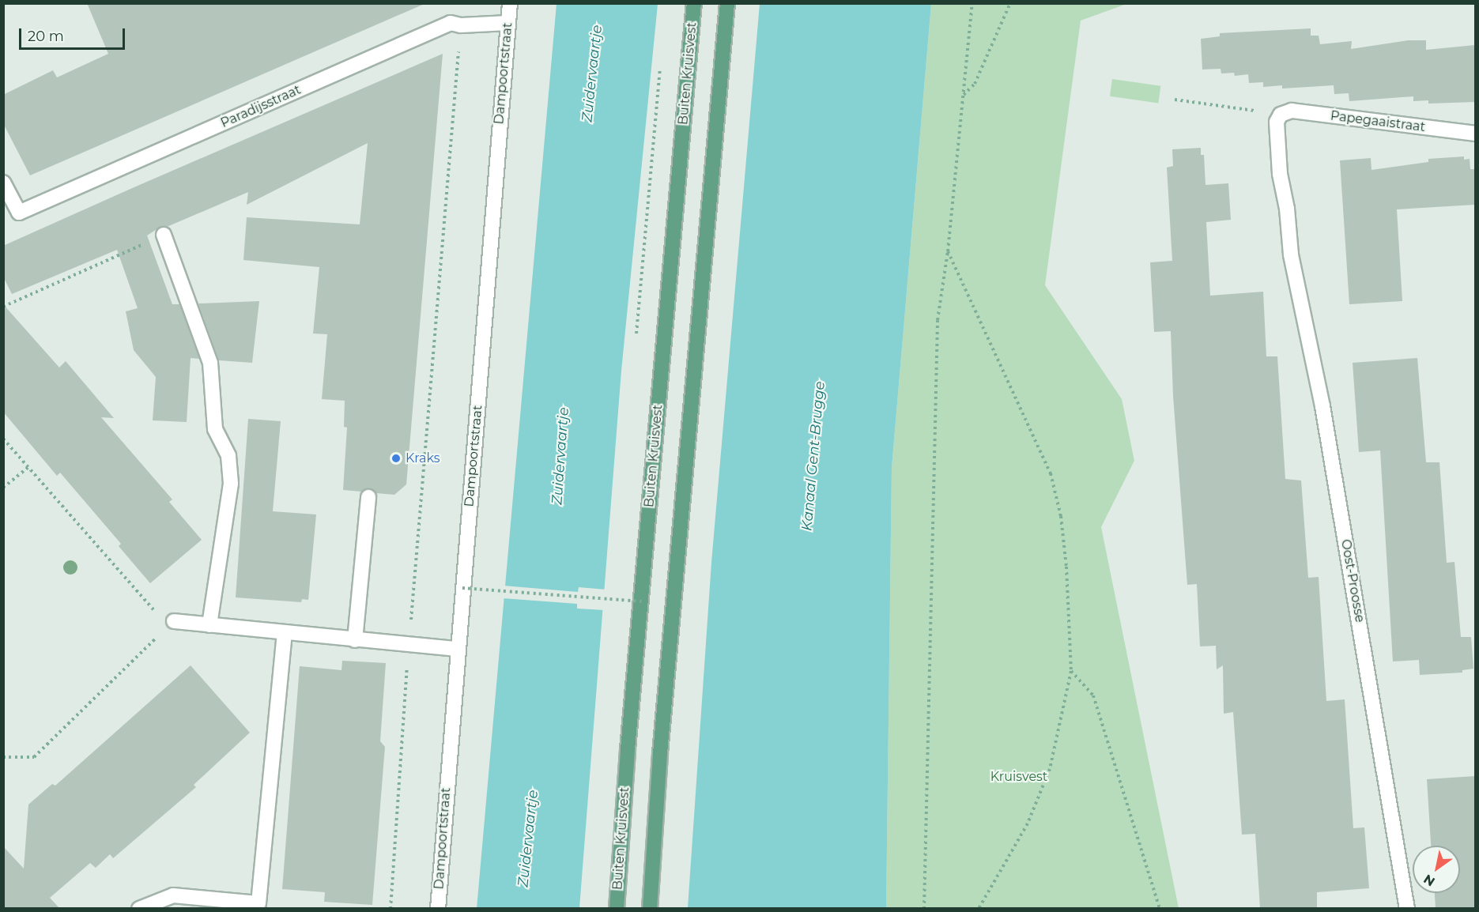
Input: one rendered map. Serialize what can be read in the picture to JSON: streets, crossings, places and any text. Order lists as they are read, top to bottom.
{
  "streets": {
    "main road": ["Buiten Kruisvest"],
    "street": [
      "Dampoortstraat",
      "Paradijsstraat",
      "Papegaaistraat",
      "Oost-Proosse"
    ]
  },
  "crossings": [
    ["Dampoortstraat", "Paradijsstraat"],
    ["Papegaaistraat", "Oost-Proosse"]
  ],
  "water": ["Zuidervaartje", "Kanaal Gent-Brugge"],
  "parks": ["Kruisvest"],
  "places": ["Kraks"],
  "scale_bar": "20 m",
  "north": "bottom left"
}
